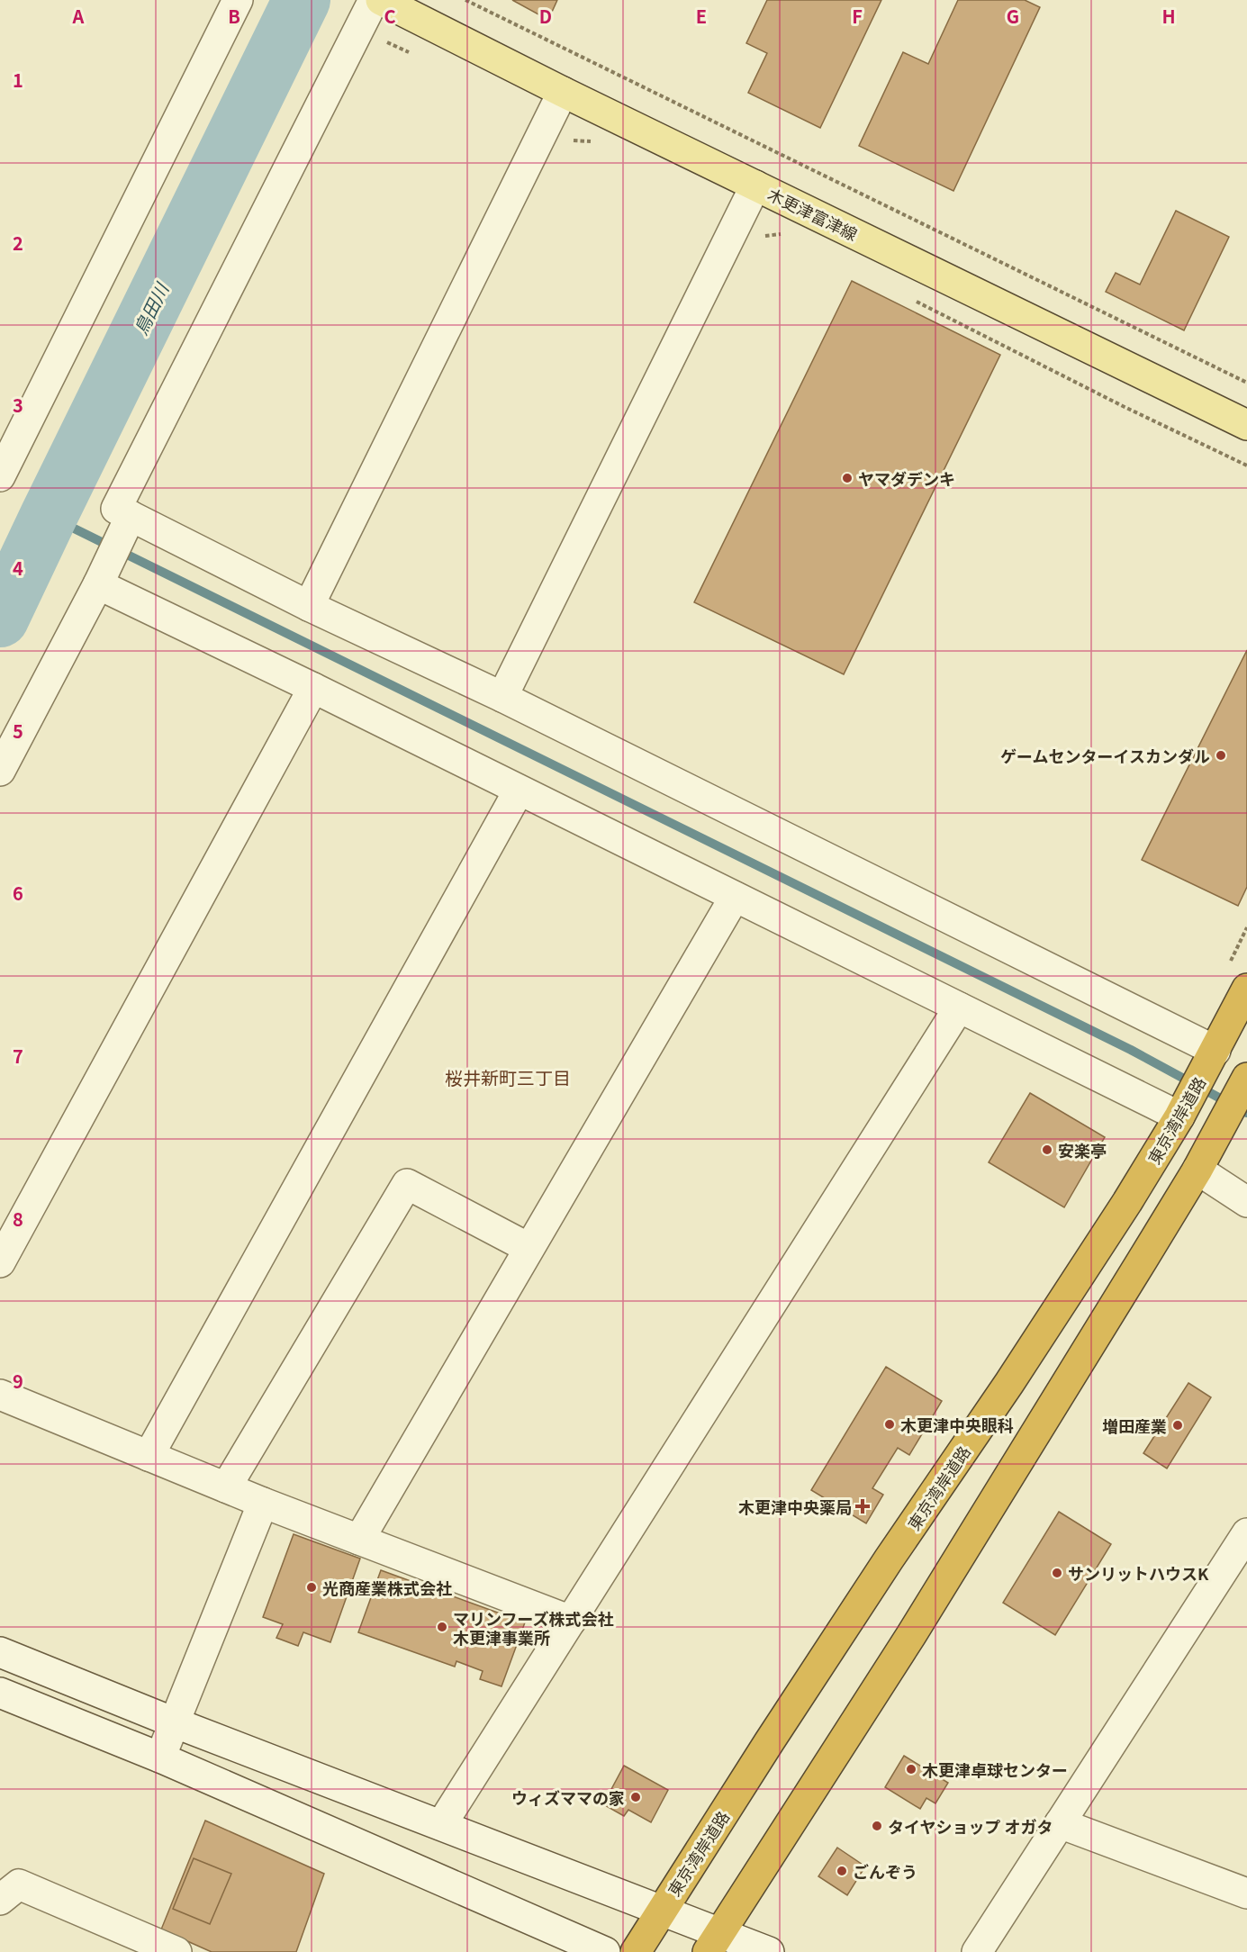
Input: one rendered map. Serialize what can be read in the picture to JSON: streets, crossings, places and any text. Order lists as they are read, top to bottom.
{
  "streets": {
    "highway": ["東京湾岸道路"],
    "main road": ["木更津富津線"]
  },
  "districts": ["桜井新町三丁目"],
  "water": ["鳥田川"],
  "places": {
    "other": [
      "ヤマダデンキ",
      "ゲームセンターイスカンダル",
      "安楽亭",
      "木更津中央眼科",
      "増田産業",
      "サンリットハウスK",
      "光商産業株式会社",
      "マリンフーズ株式会社 木更津事業所",
      "木更津卓球センター",
      "ウィズママの家",
      "タイヤショップ オガタ",
      "ごんぞう"
    ],
    "health": ["木更津中央薬局"]
  },
  "grid": {
    "columns": [
      "A",
      "B",
      "C",
      "D",
      "E",
      "F",
      "G",
      "H"
    ],
    "rows": [
      "1",
      "2",
      "3",
      "4",
      "5",
      "6",
      "7",
      "8",
      "9"
    ]
  }
}
